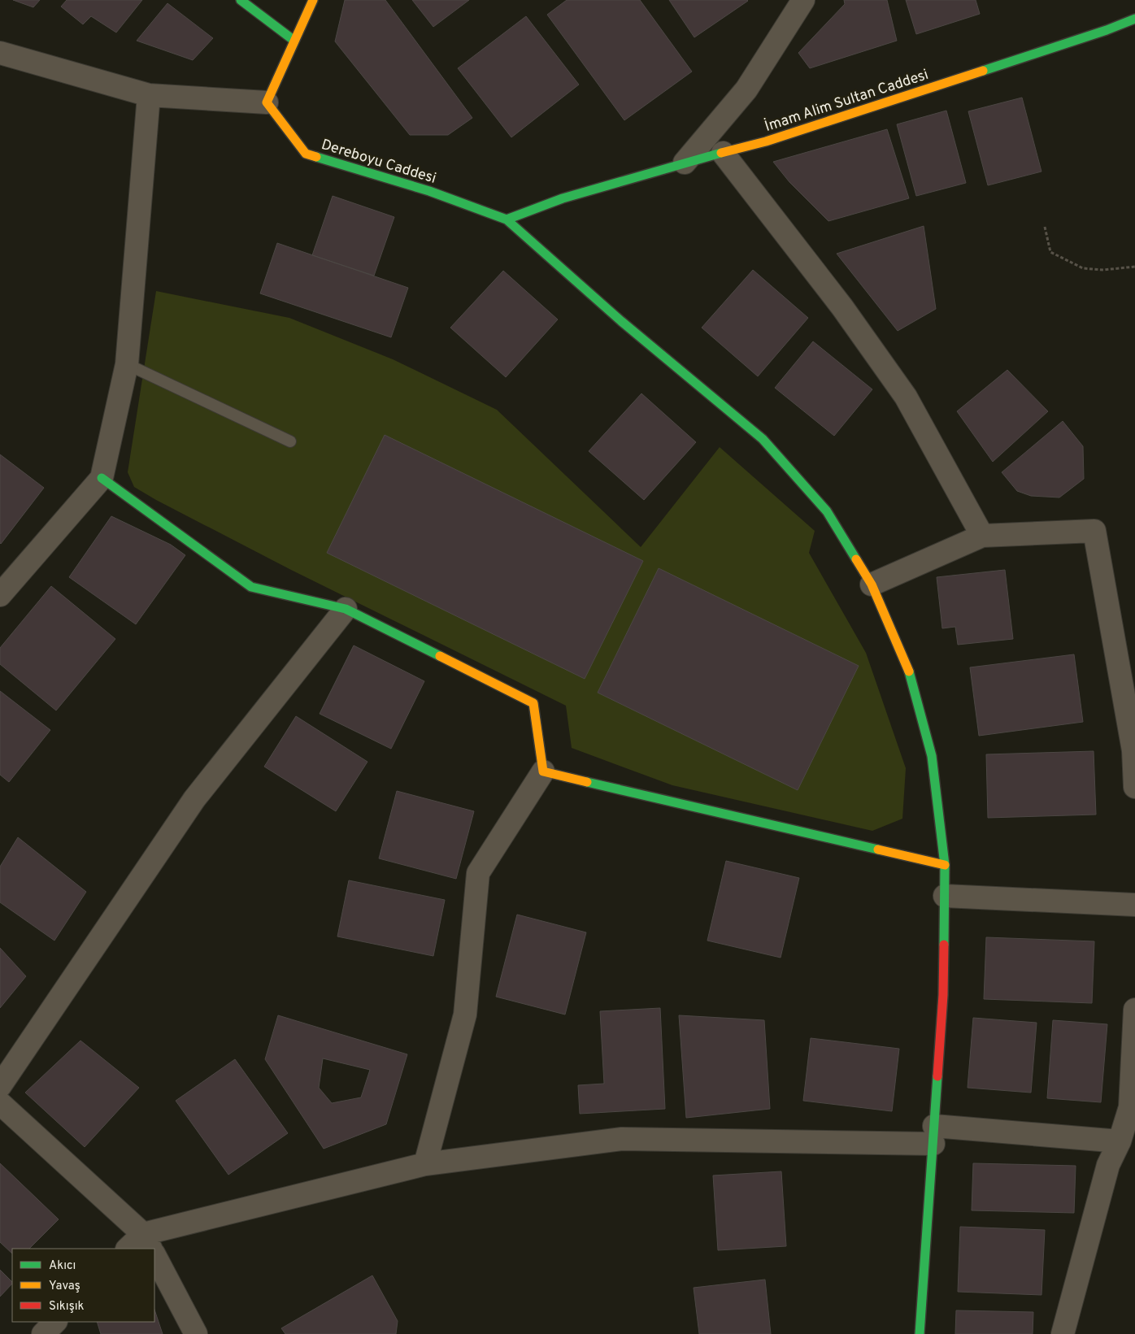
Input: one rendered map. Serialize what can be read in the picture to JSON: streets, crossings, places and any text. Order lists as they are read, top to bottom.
{
  "streets": {
    "street": ["İmam Alim Sultan Caddesi", "Dereboyu Caddesi"]
  },
  "crossings": [
    ["İmam Alim Sultan Caddesi", "Dereboyu Caddesi"]
  ],
  "legend": ["Akıcı", "Yavaş", "Sıkışık"]
}
